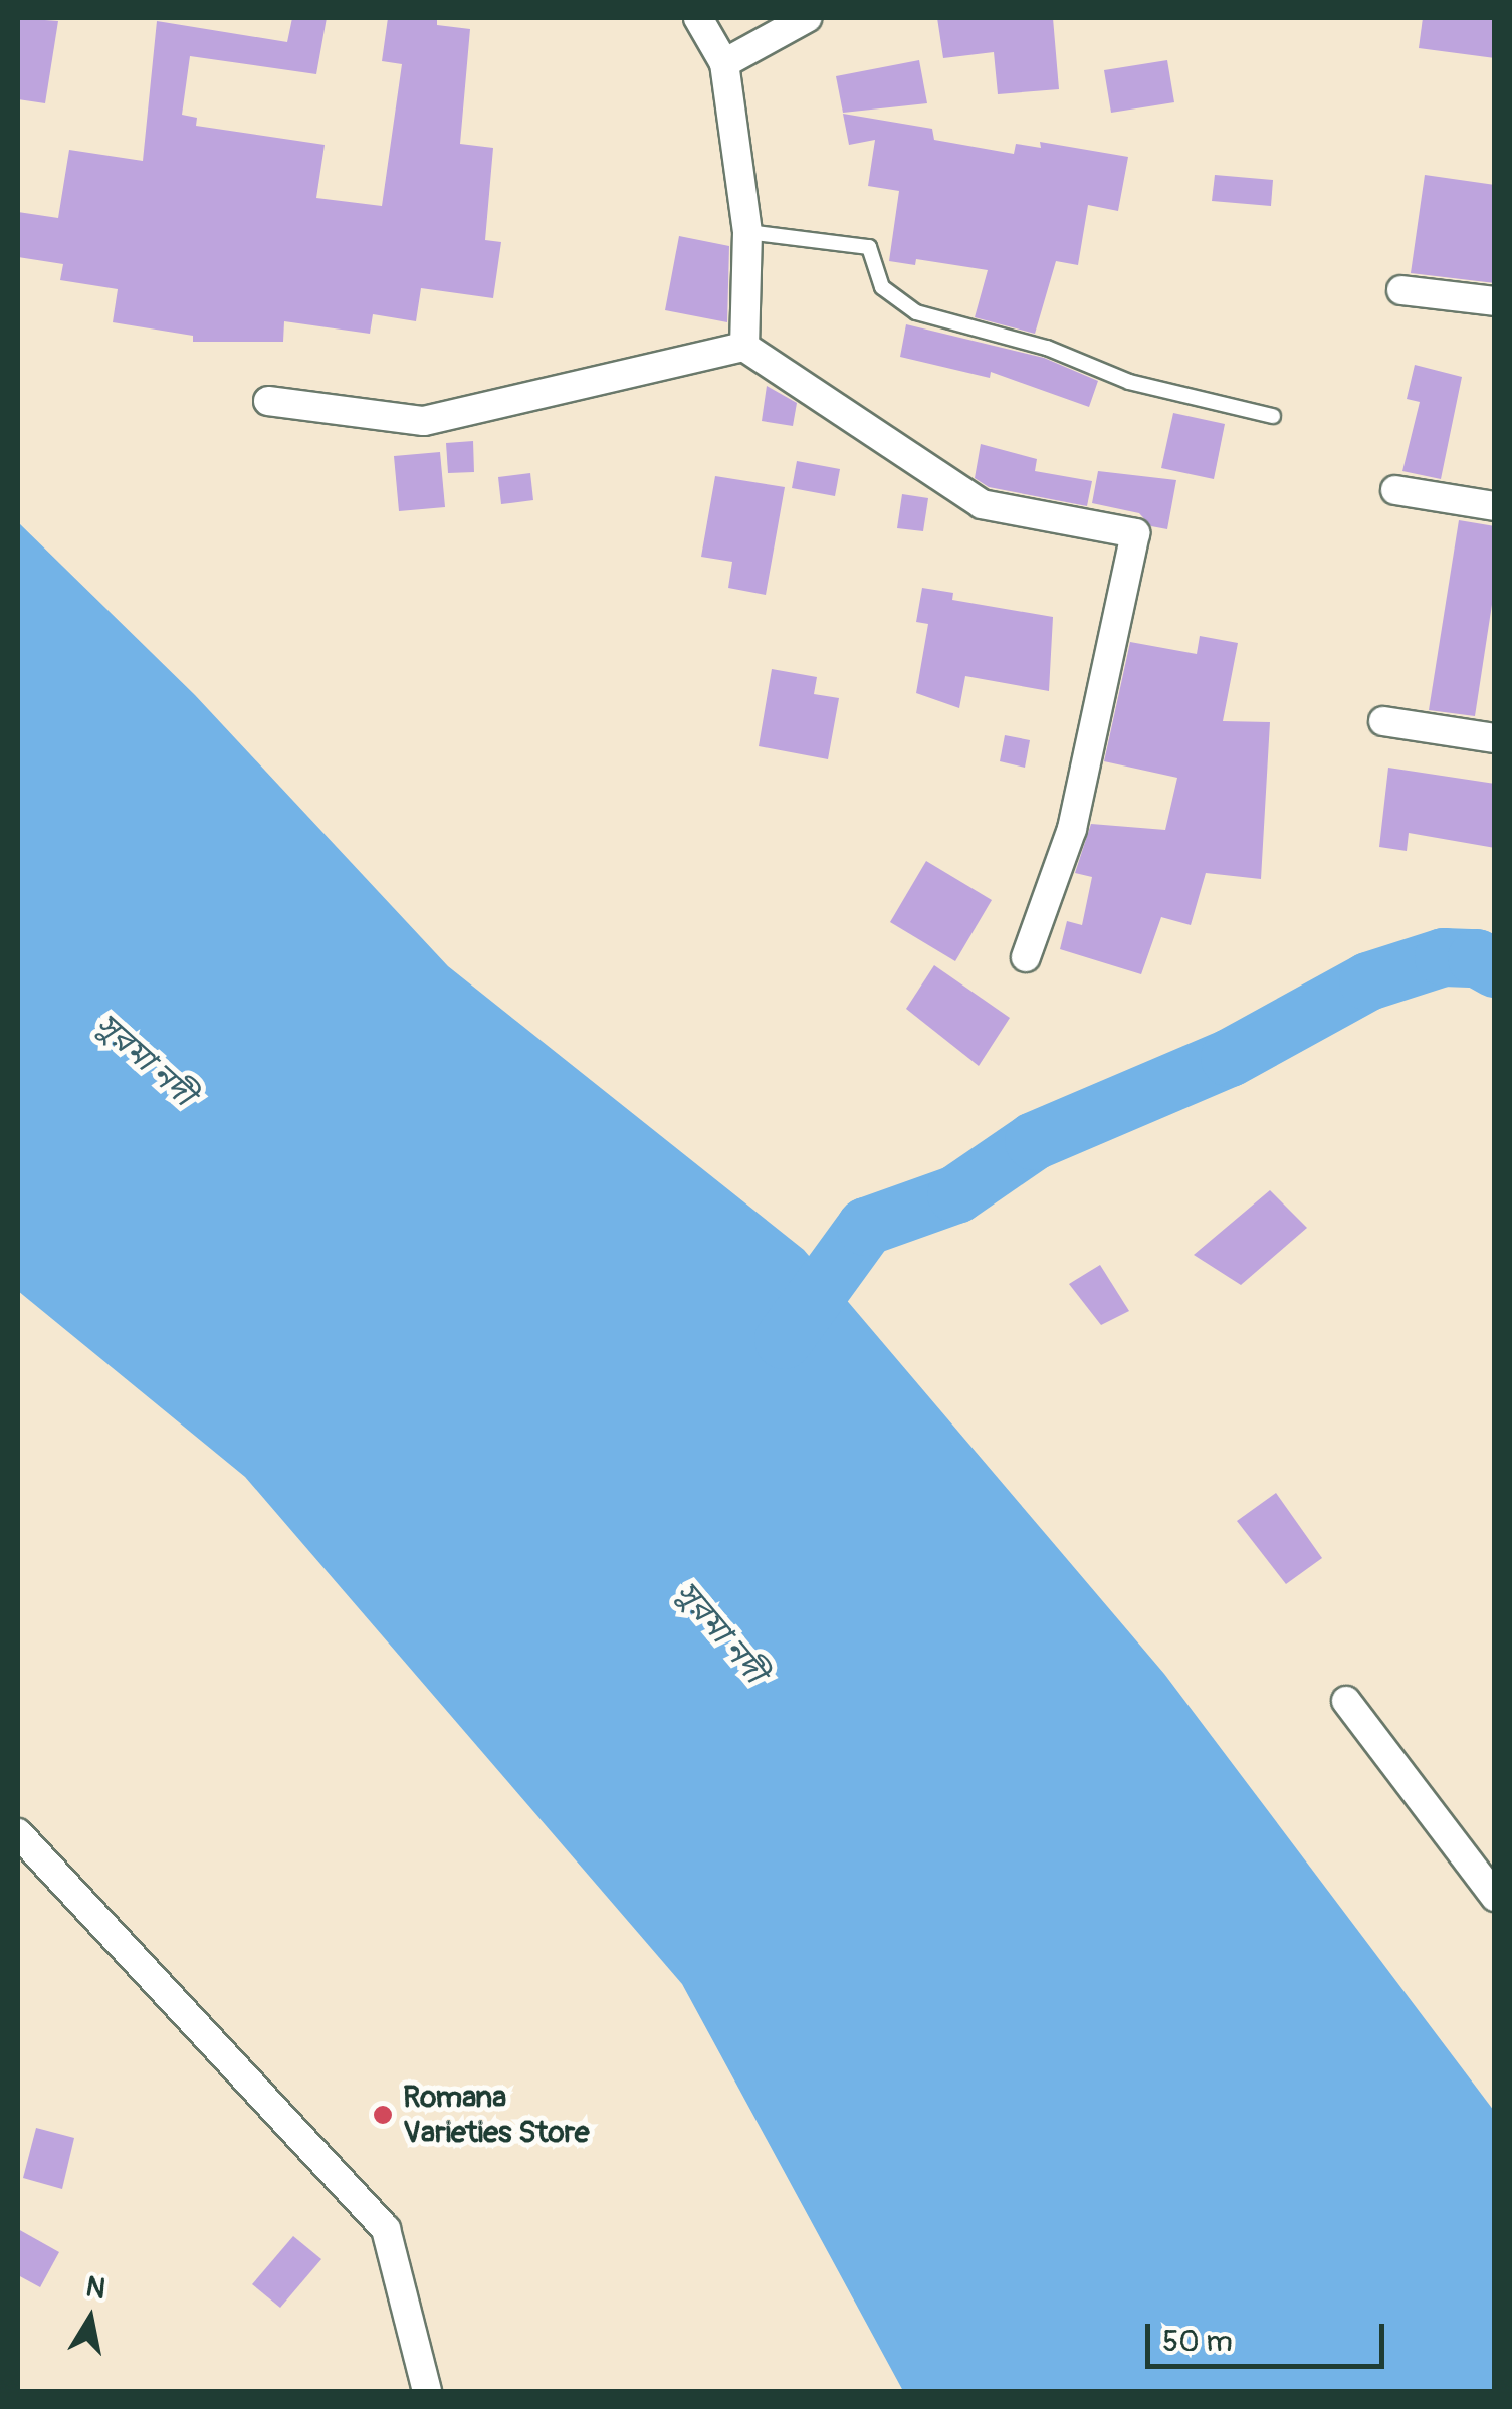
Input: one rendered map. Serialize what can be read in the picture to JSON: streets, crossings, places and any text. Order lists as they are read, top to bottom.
{
  "water": ["সুরমা নদী"],
  "places": ["Romana Varieties Store"],
  "scale_bar": "50 m",
  "north": "top"
}
